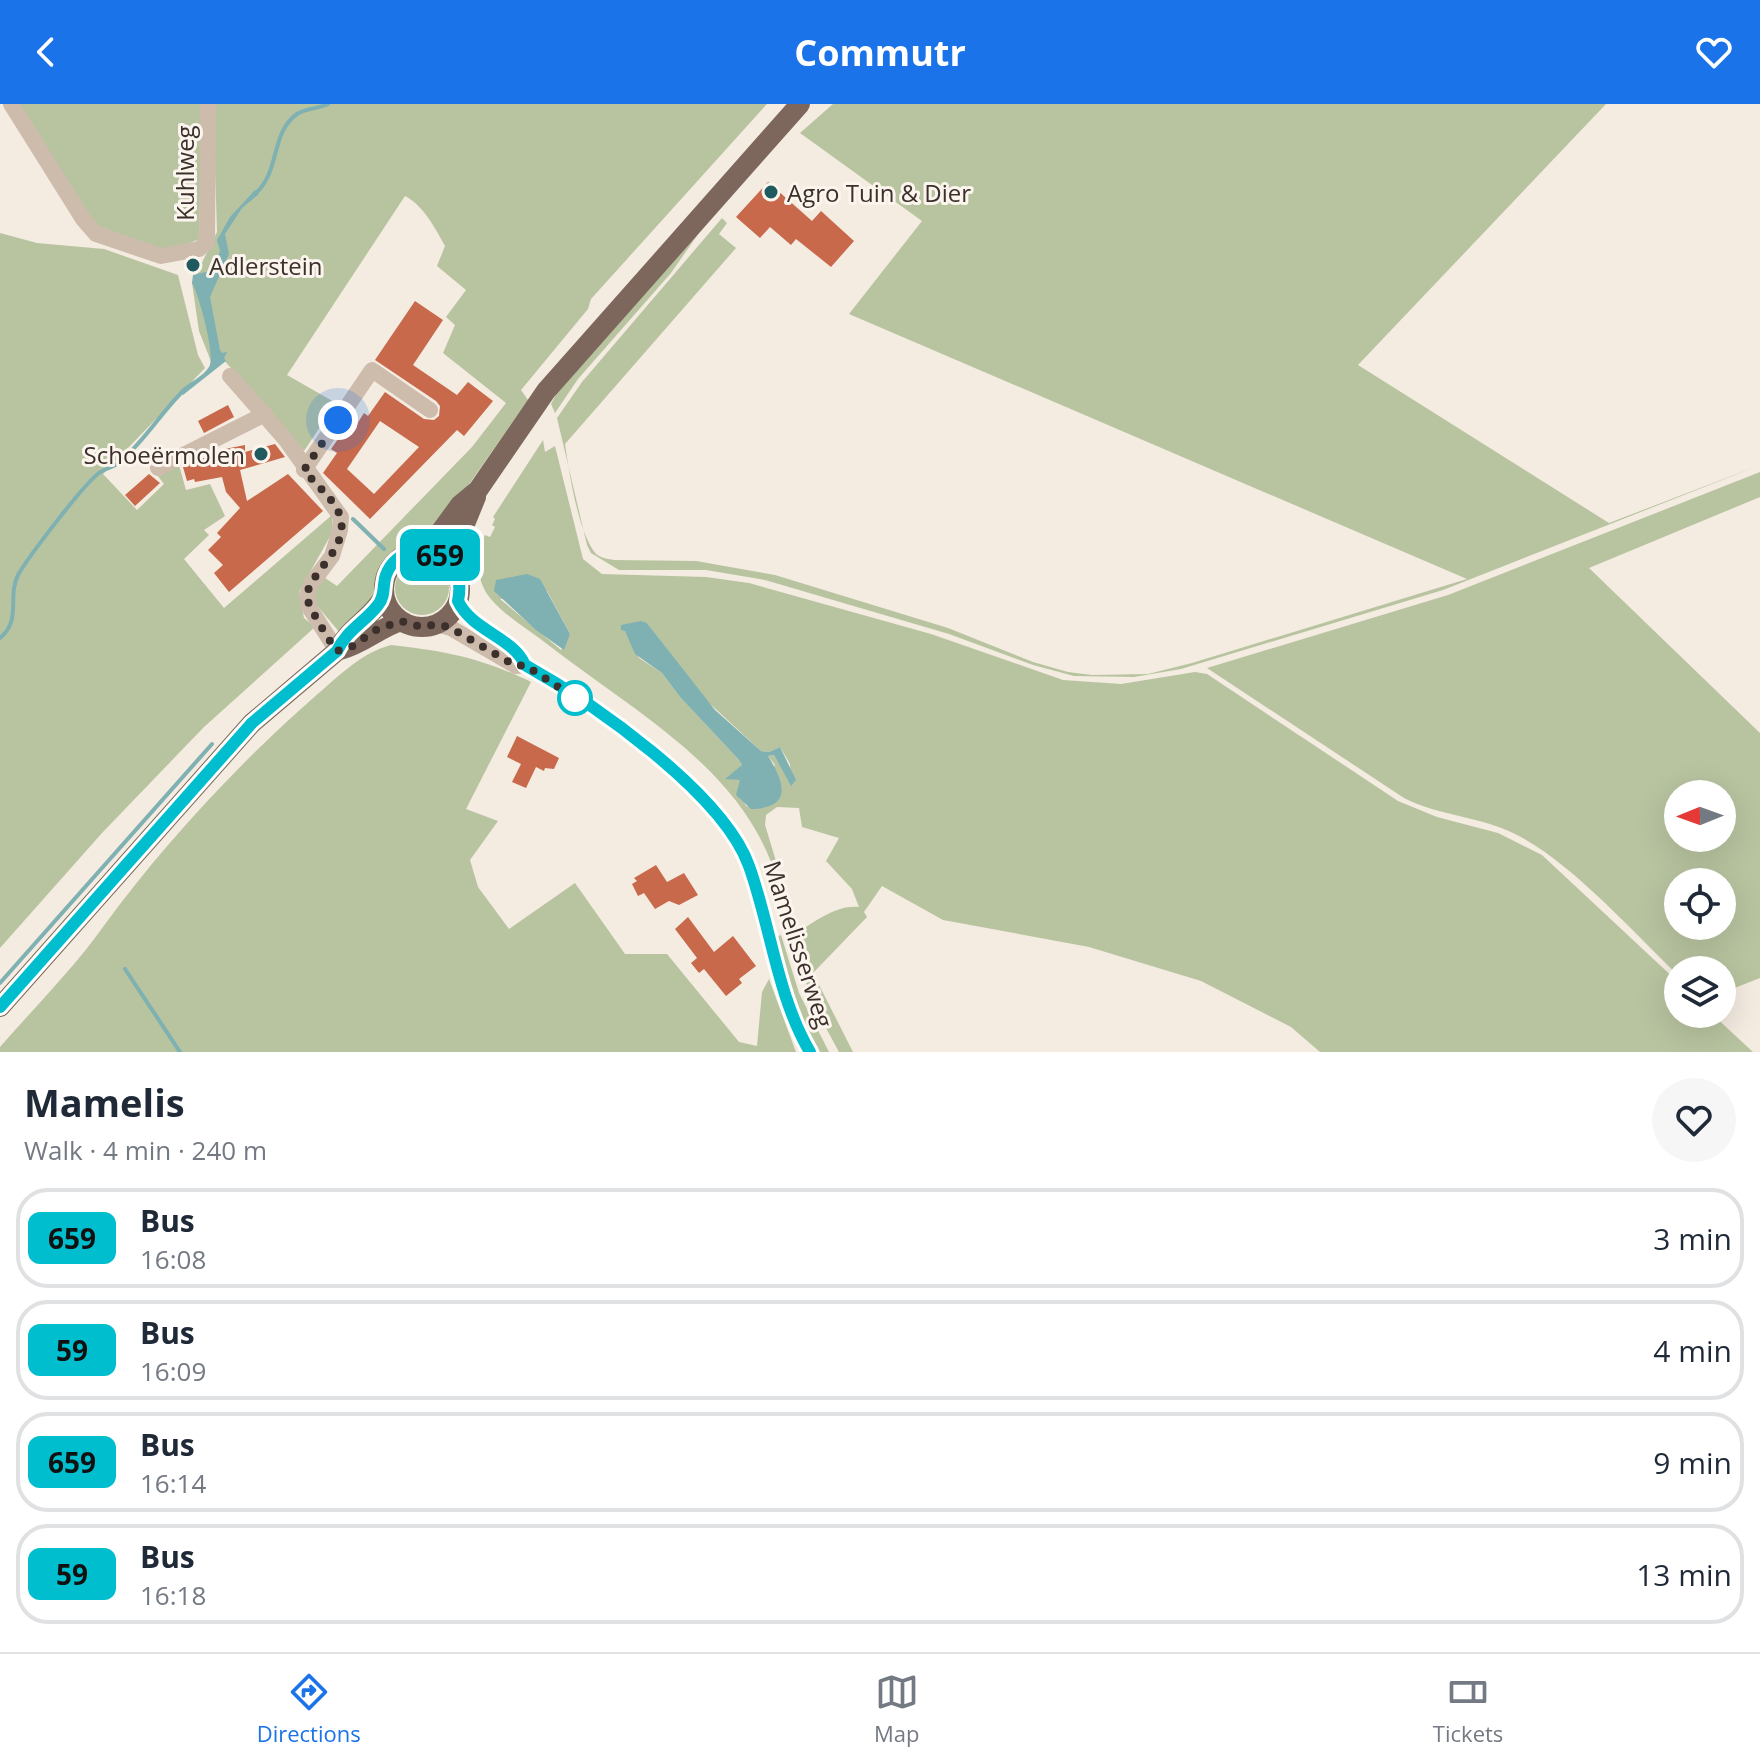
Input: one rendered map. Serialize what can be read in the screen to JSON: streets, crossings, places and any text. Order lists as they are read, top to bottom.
{
  "streets": {
    "street": ["Kuhlweg", "Mamelisserweg"]
  },
  "places": ["Agro Tuin & Dier", "Adlerstein", "Schoeërmolen"],
  "lines": ["bus line 659"],
  "north": "left",
  "page": {
    "header": "Commutr",
    "on_map": "659",
    "heading": ["Mamelis", "Walk · 4 min · 240 m"],
    "list": [
      {
        "mark": "659",
        "name": "Bus",
        "note": "16:08",
        "value": "3 min"
      },
      {
        "mark": "59",
        "name": "Bus",
        "note": "16:09",
        "value": "4 min"
      },
      {
        "mark": "659",
        "name": "Bus",
        "note": "16:14",
        "value": "9 min"
      },
      {
        "mark": "59",
        "name": "Bus",
        "note": "16:18",
        "value": "13 min"
      }
    ],
    "tabs": ["Directions", "Map", "Tickets"]
  }
}
